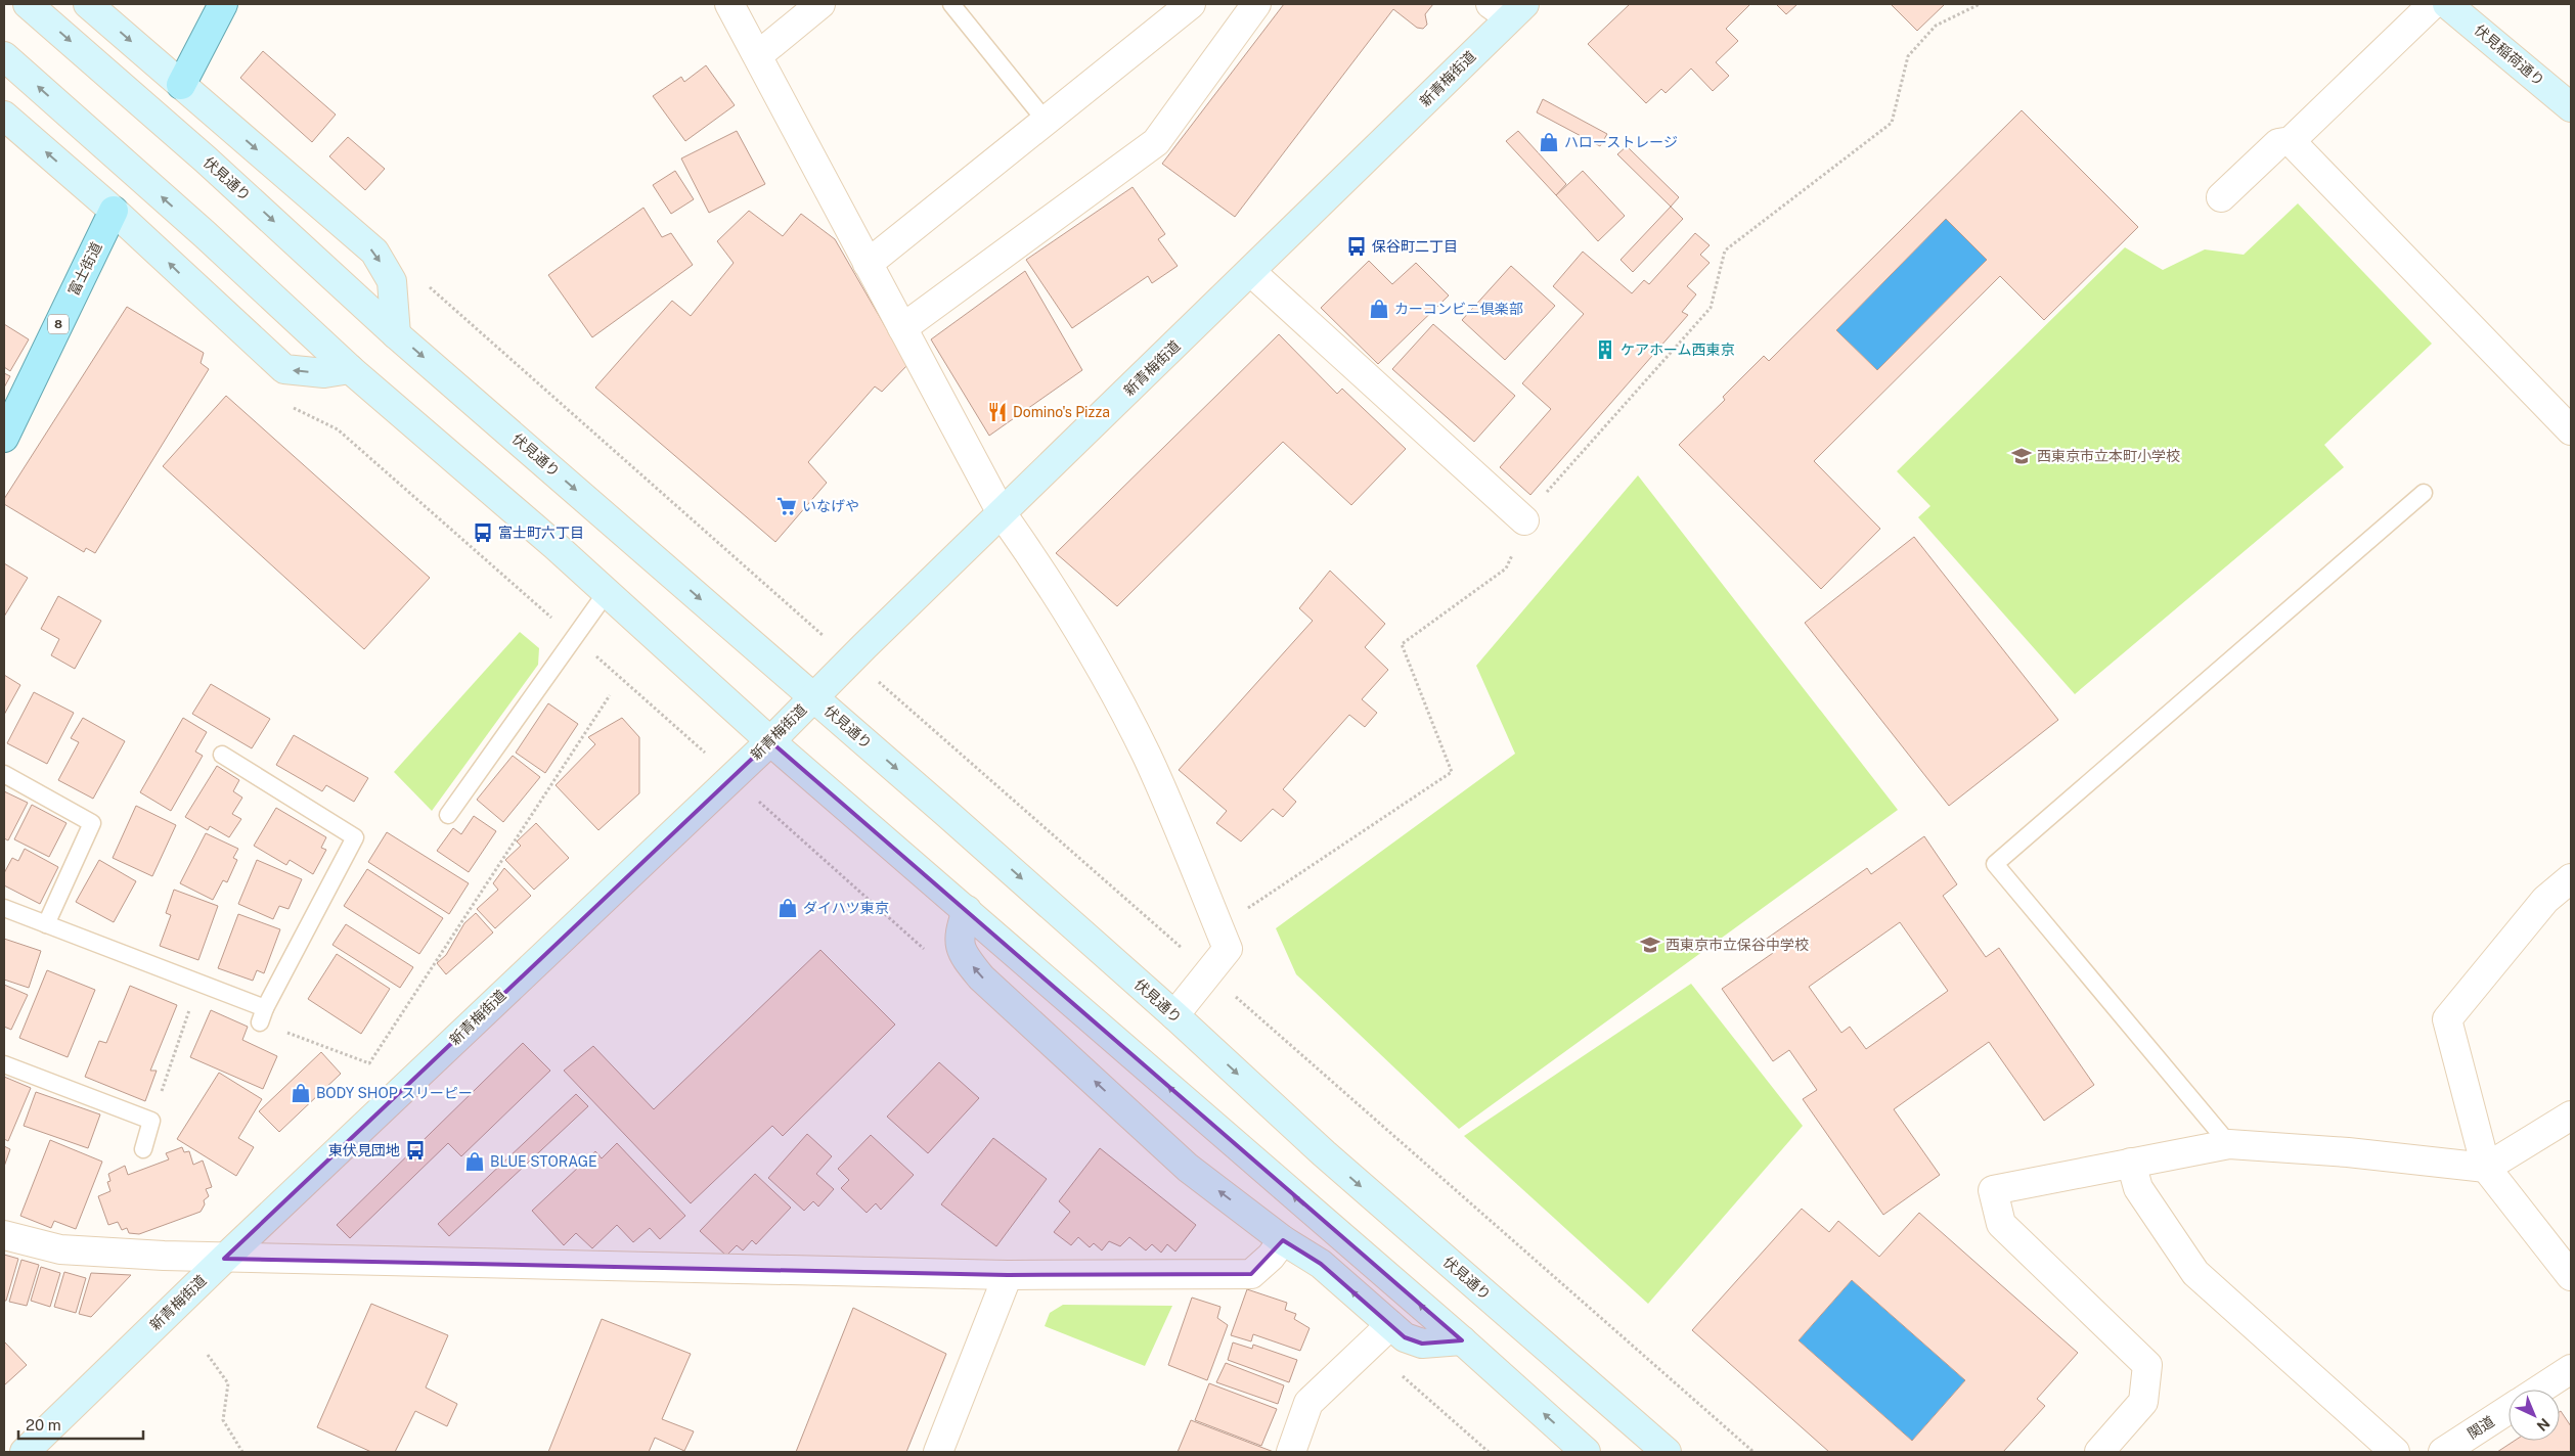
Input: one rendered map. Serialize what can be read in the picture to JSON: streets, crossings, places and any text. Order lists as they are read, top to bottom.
{
  "streets": {
    "main road": [
      "伏見稲荷通り",
      "新青梅街道",
      "伏見通り",
      "富士街道",
      "8"
    ],
    "street": ["関道"]
  },
  "crossings": [
    ["新青梅街道", "伏見通り"]
  ],
  "places": {
    "shop": [
      "ハローストレージ",
      "カーコンビニ倶楽部",
      "ダイハツ東京",
      "BODY SHOP スリーピー",
      "BLUE STORAGE"
    ],
    "bus stop": ["保谷町二丁目", "富士町六丁目", "東伏見団地"],
    "building": ["ケアホーム西東京"],
    "restaurant": ["Domino's Pizza"],
    "school or university": ["西東京市立本町小学校", "西東京市立保谷中学校"],
    "supermarket": ["いなげや"]
  },
  "scale_bar": "20 m",
  "north": "bottom right"
}
